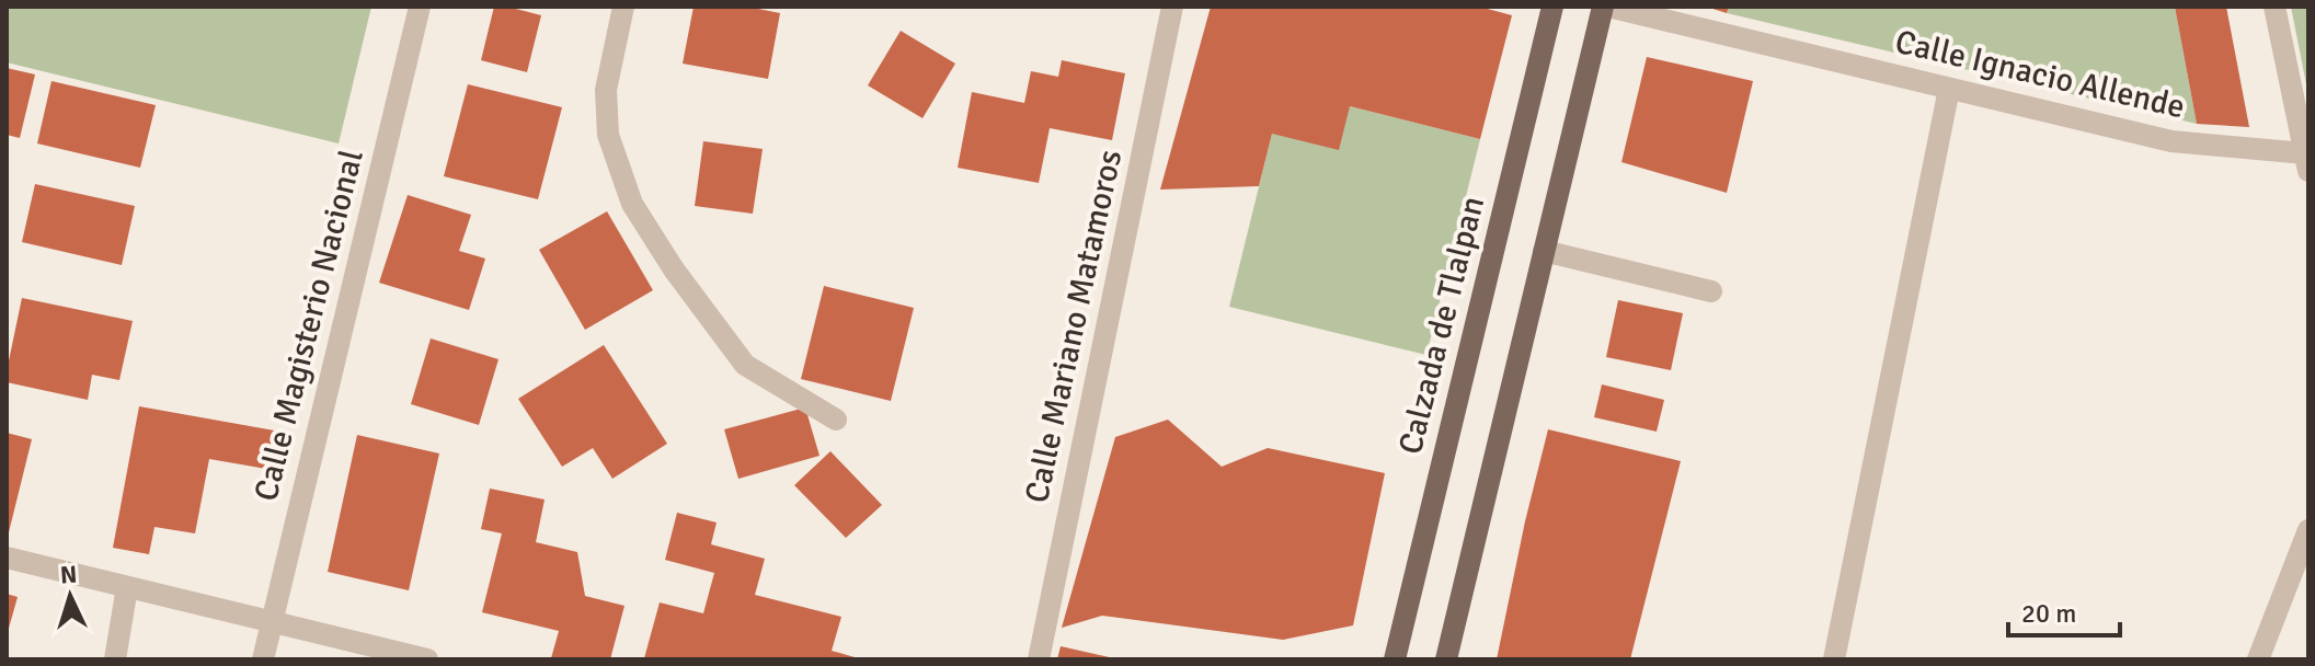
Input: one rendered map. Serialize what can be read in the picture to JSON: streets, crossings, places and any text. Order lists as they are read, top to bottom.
{
  "streets": {
    "main road": ["Calzada de Tlalpan"],
    "street": ["Calle Ignacio Allende", "Calle Magisterio Nacional", "Calle Mariano Matamoros"]
  },
  "scale_bar": "20 m",
  "north": "top"
}
